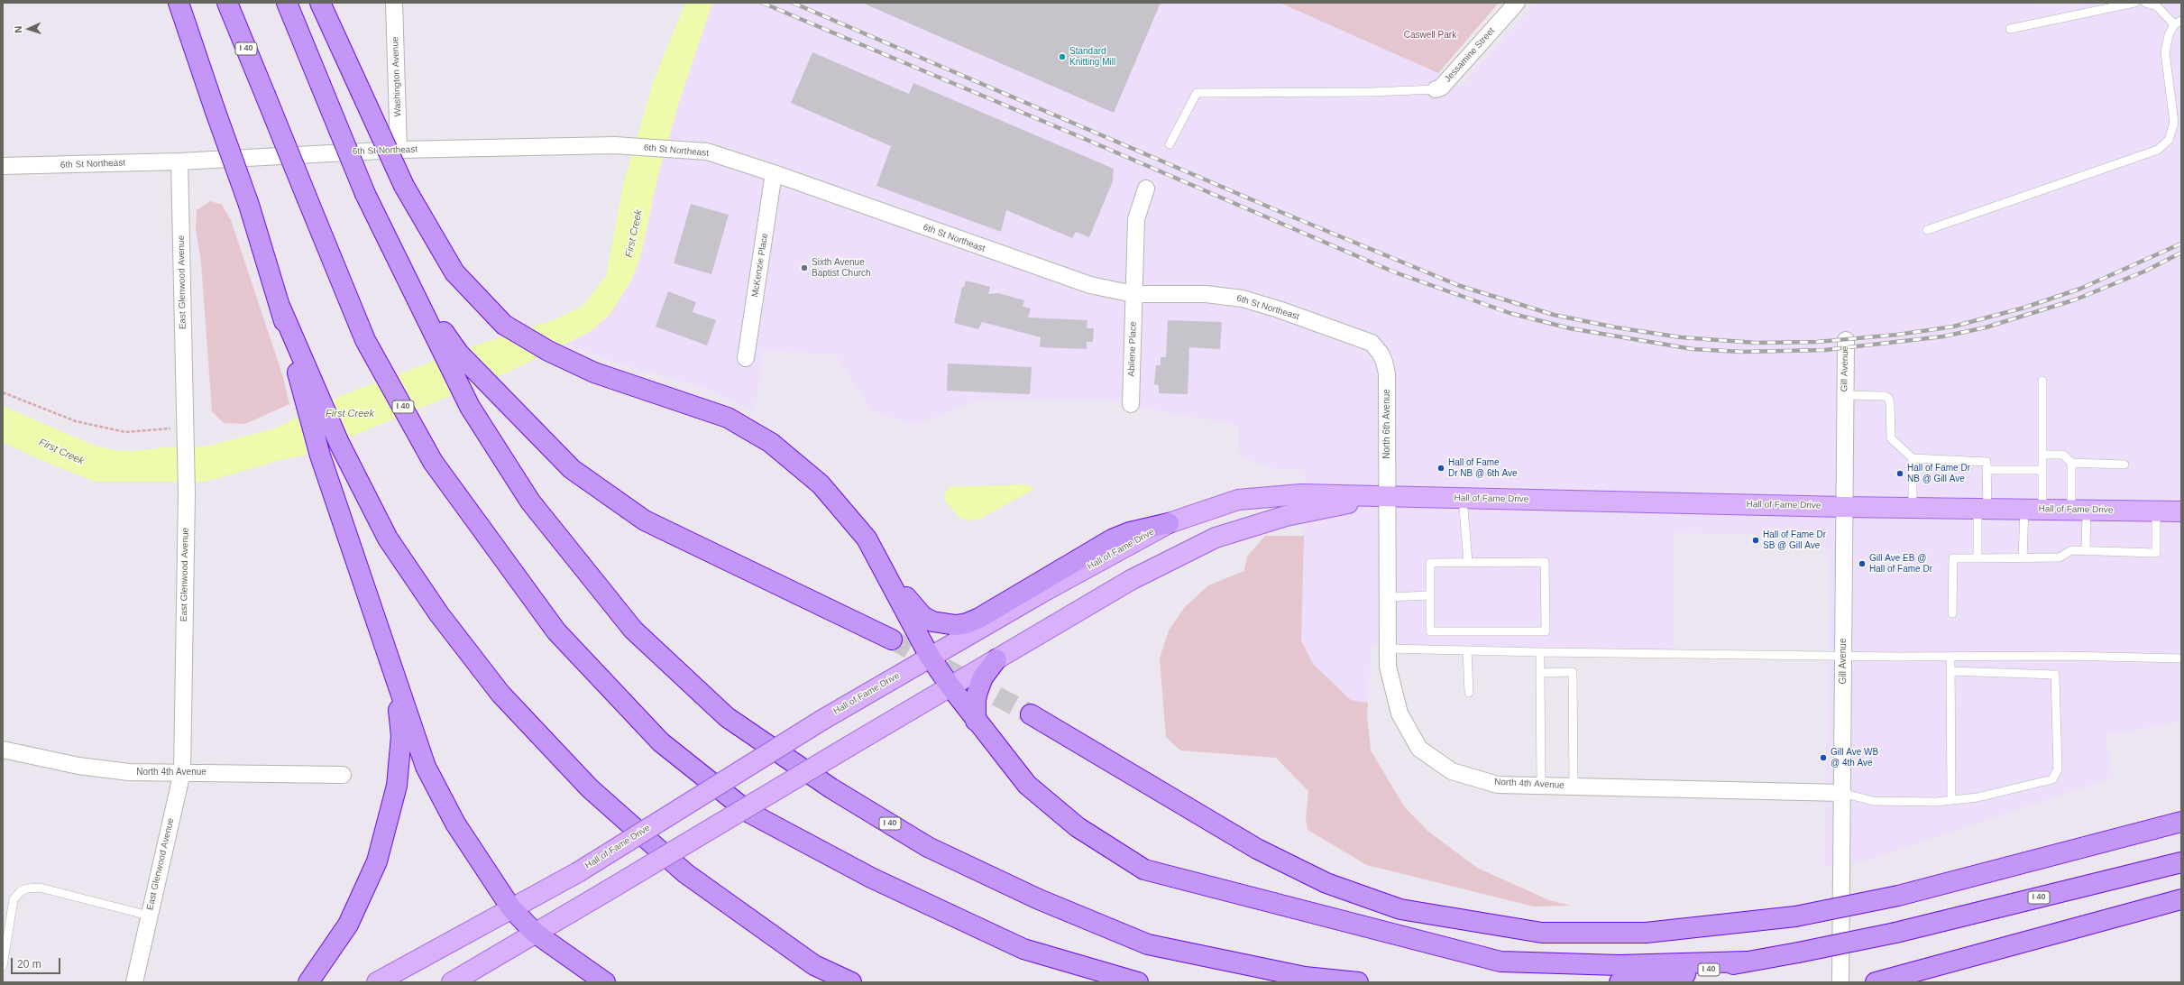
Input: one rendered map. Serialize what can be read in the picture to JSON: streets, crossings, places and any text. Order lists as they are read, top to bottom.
{
  "streets": {
    "highway": ["I 40"],
    "main road": ["Hall of Fame Drive"],
    "street": [
      "Jessamine Street",
      "Washington Avenue",
      "6th St Northeast",
      "McKenzie Place",
      "East Glenwood Avenue",
      "Abilene Place",
      "Gill Avenue",
      "North 6th Avenue",
      "North 4th Avenue"
    ]
  },
  "crossings": [
    ["Washington Avenue", "6th St Northeast"],
    ["6th St Northeast", "McKenzie Place"],
    ["6th St Northeast", "East Glenwood Avenue"],
    ["6th St Northeast", "Abilene Place"],
    ["6th St Northeast", "North 6th Avenue"],
    ["East Glenwood Avenue", "North 4th Avenue"],
    ["Gill Avenue", "Hall of Fame Drive"],
    ["Gill Avenue", "North 4th Avenue"],
    ["North 6th Avenue", "Hall of Fame Drive"],
    ["North 6th Avenue", "North 4th Avenue"],
    ["Hall of Fame Drive", "North 4th Avenue"]
  ],
  "water": ["First Creek"],
  "parks": ["Caswell Park"],
  "places": [
    "Standard Knitting Mill",
    "Sixth Avenue Baptist Church",
    "Hall of Fame Dr NB @ 6th Ave",
    "Hall of Fame Dr NB @ Gill Ave",
    "Hall of Fame Dr SB @ Gill Ave",
    "Gill Ave EB @ Hall of Fame Dr",
    "Gill Ave WB @ 4th Ave"
  ],
  "scale_bar": "20 m",
  "north": "left"
}
